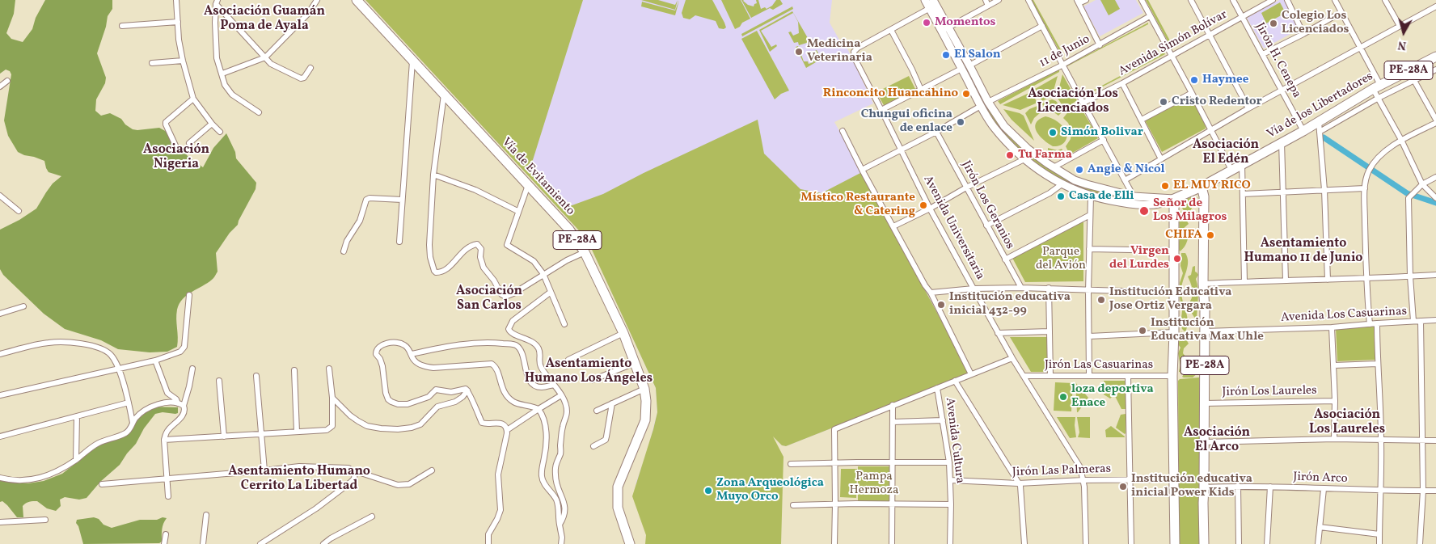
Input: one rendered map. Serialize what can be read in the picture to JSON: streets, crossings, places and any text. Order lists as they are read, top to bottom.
{
  "streets": {
    "highway": ["PE-28A", "Vía de los Libertadores", "Vía de Evitamiento"],
    "street": [
      "Avenida Simón Bolívar",
      "11 de Junio",
      "Jirón H. Cenepa",
      "Jirón Los Geranios",
      "Avenida Universitaria",
      "Avenida Los Casuarinas",
      "Jirón Las Casuarinas",
      "Jirón Los Laureles",
      "Avenida Cultura",
      "Jirón Las Palmeras",
      "Jirón Arco"
    ]
  },
  "crossings": [
    ["Avenida Simón Bolívar", "Jirón H. Cenepa"],
    ["11 de Junio", "Jirón Los Geranios"],
    ["11 de Junio", "Avenida Universitaria"],
    ["Jirón H. Cenepa", "Vía de los Libertadores"],
    ["PE-28A", "Vía de los Libertadores"],
    ["PE-28A", "Avenida Los Casuarinas"],
    ["PE-28A", "Jirón Las Casuarinas"],
    ["PE-28A", "Jirón Los Laureles"],
    ["PE-28A", "Jirón Las Palmeras"],
    ["PE-28A", "Jirón Arco"],
    ["Avenida Universitaria", "Jirón Las Casuarinas"],
    ["Avenida Universitaria", "Jirón Las Palmeras"],
    ["Avenida Cultura", "Jirón Las Palmeras"]
  ],
  "districts": [
    "Asociación Guamán Poma de Ayala",
    "Asociación Los Licenciados",
    "Asociación El Edén",
    "Asociación Nigeria",
    "Asentamiento Humano 11 de Junio",
    "Asociación San Carlos",
    "Asentamiento Humano Los Ángeles",
    "Asociación Los Laureles",
    "Asociación El Arco",
    "Asentamiento Humano Cerrito La Libertad"
  ],
  "parks": ["Parque del Avión", "Pampa Hermoza"],
  "places": [
    "Momentos",
    "Colegio Los Licenciados",
    "Medicina Veterinaria",
    "El Salon",
    "Haymee",
    "Rinconcito Huancahino",
    "Cristo Redentor",
    "Chungui oficina de enlace",
    "Simón Bolivar",
    "Tu Farma",
    "Angie & Nicol",
    "EL MUY RICO",
    "Casa de Elli",
    "Místico Restaurante & Catering",
    "Señor de Los Milagros",
    "CHIFA",
    "Virgen del Lurdes",
    "Institución Educativa Jose Ortiz Vergara",
    "Institución educativa inicial 432-99",
    "Institución Educativa Max Uhle",
    "loza deportiva Enace",
    "Institución educativa inicial Power Kids",
    "Zona Arqueológica Muyo Orco"
  ],
  "north": "bottom"
}
